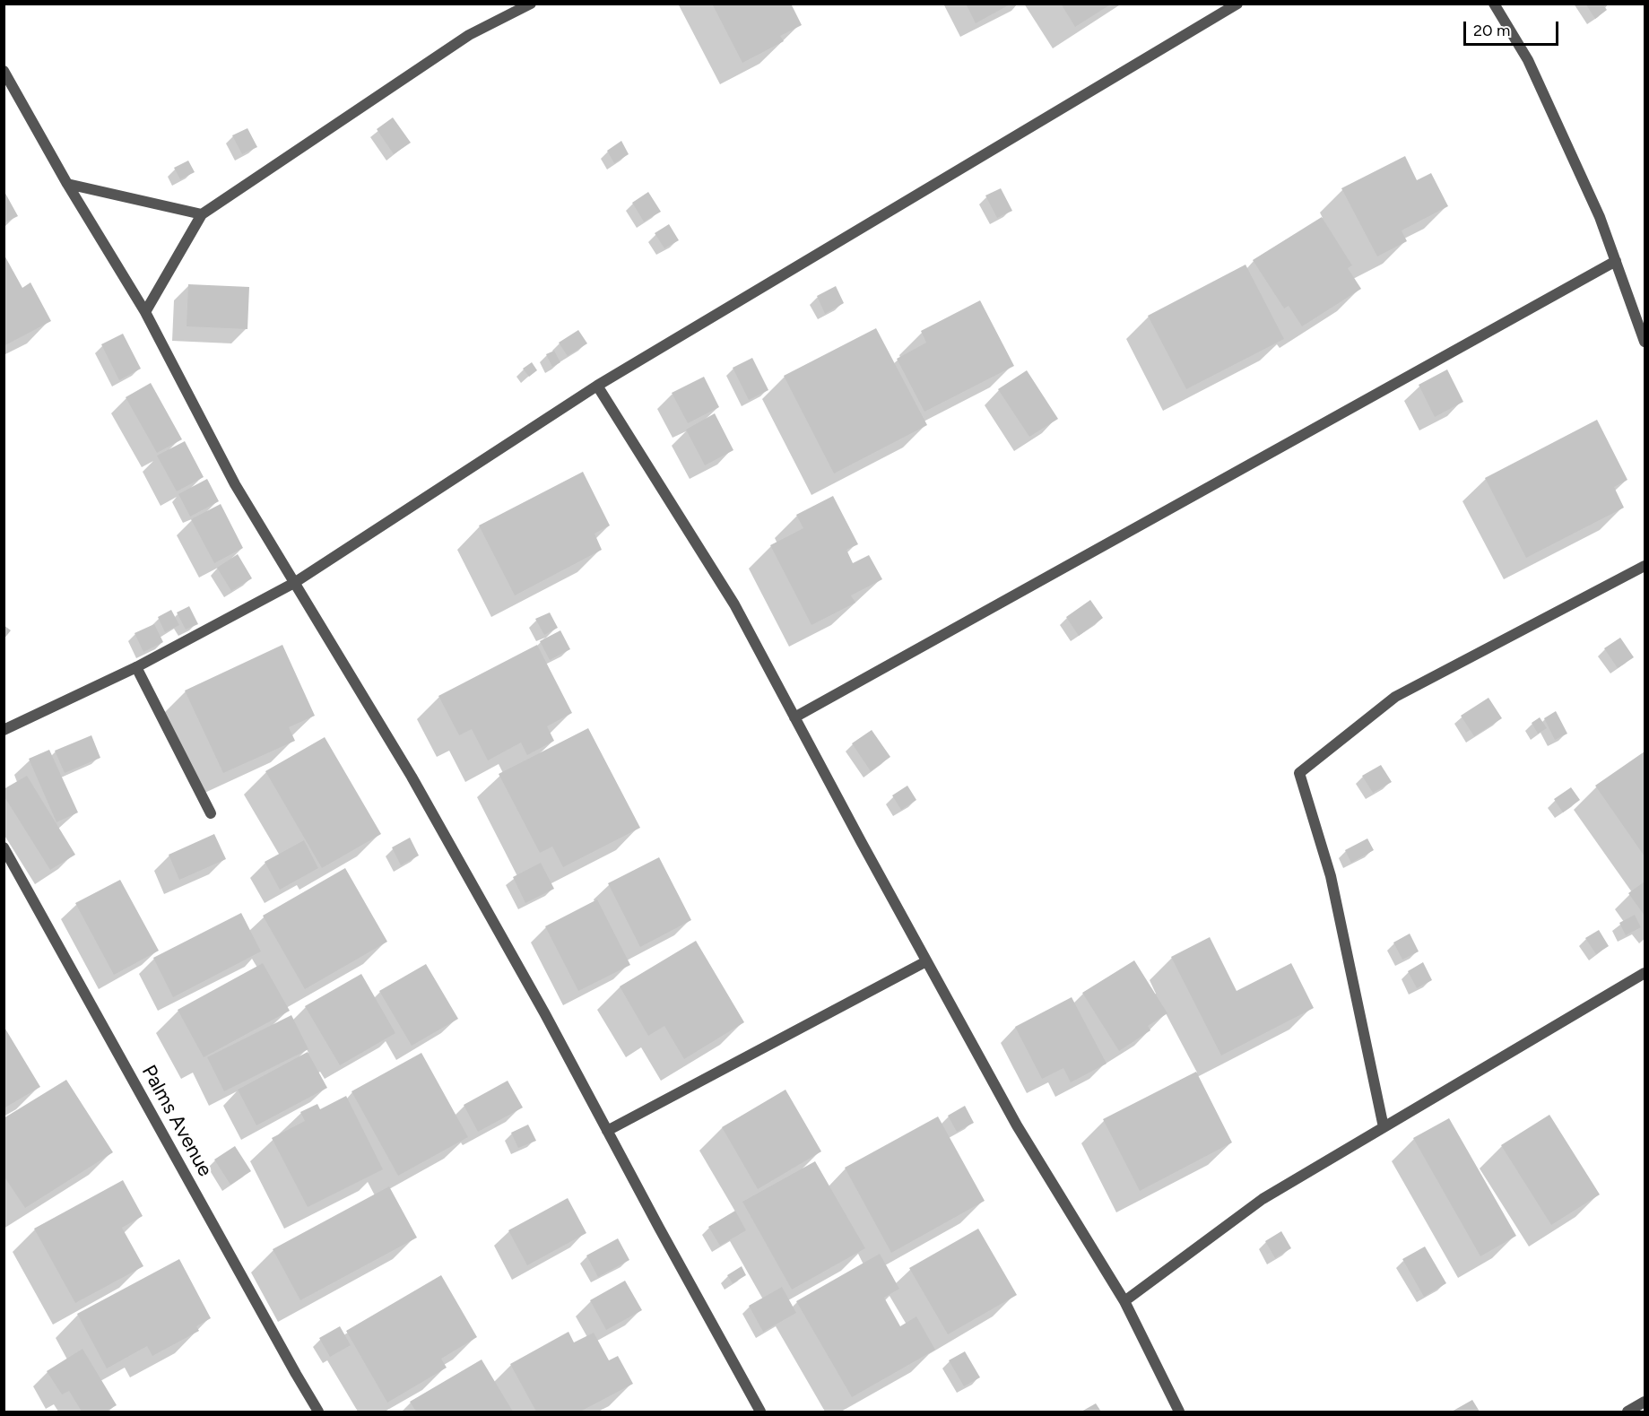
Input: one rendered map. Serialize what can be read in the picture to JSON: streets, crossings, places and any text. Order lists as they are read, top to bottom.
{
  "streets": {
    "street": ["Palms Avenue"]
  },
  "scale_bar": "20 m"
}
